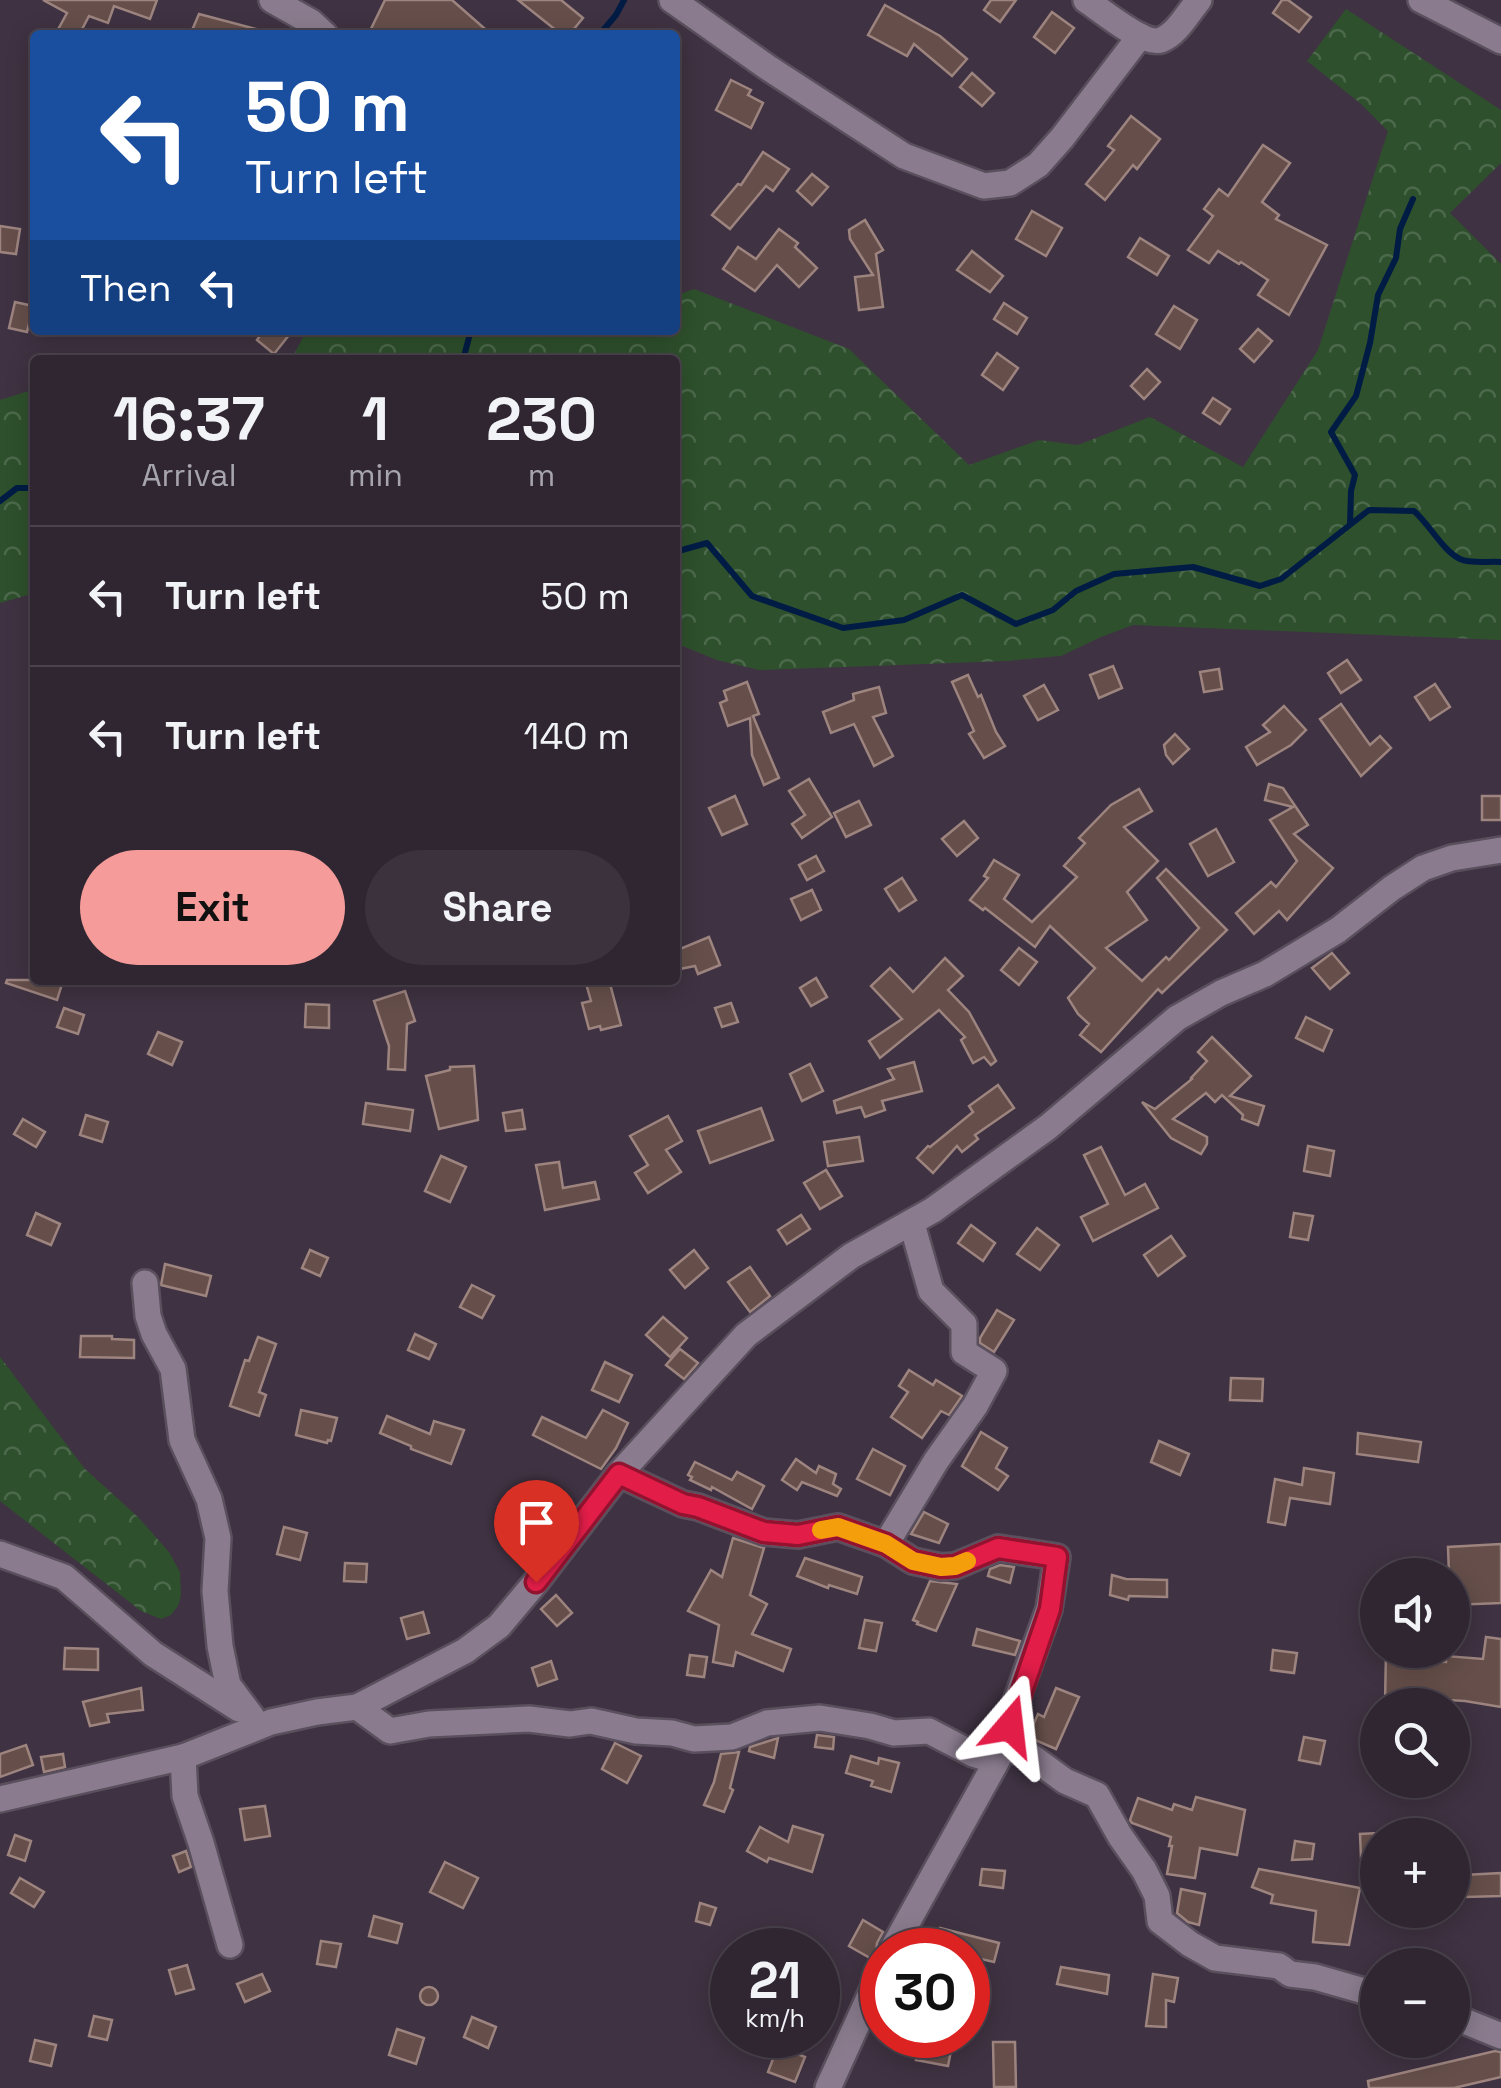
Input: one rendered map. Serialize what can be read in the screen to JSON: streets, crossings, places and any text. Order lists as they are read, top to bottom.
{
  "page": {
    "turn": ["50 m", "Turn left"],
    "then": "Then",
    "eta": [
      "16:37",
      "Arrival",
      "1",
      "min",
      "230",
      "m"
    ],
    "list": [
      {
        "name": "Turn left",
        "value": "50 m"
      },
      {
        "name": "Turn left",
        "value": "140 m"
      }
    ],
    "buttons": ["Exit", "Share"],
    "map_buttons": ["+", "−"],
    "speed": "21 km/h",
    "limit": "30"
  }
}
